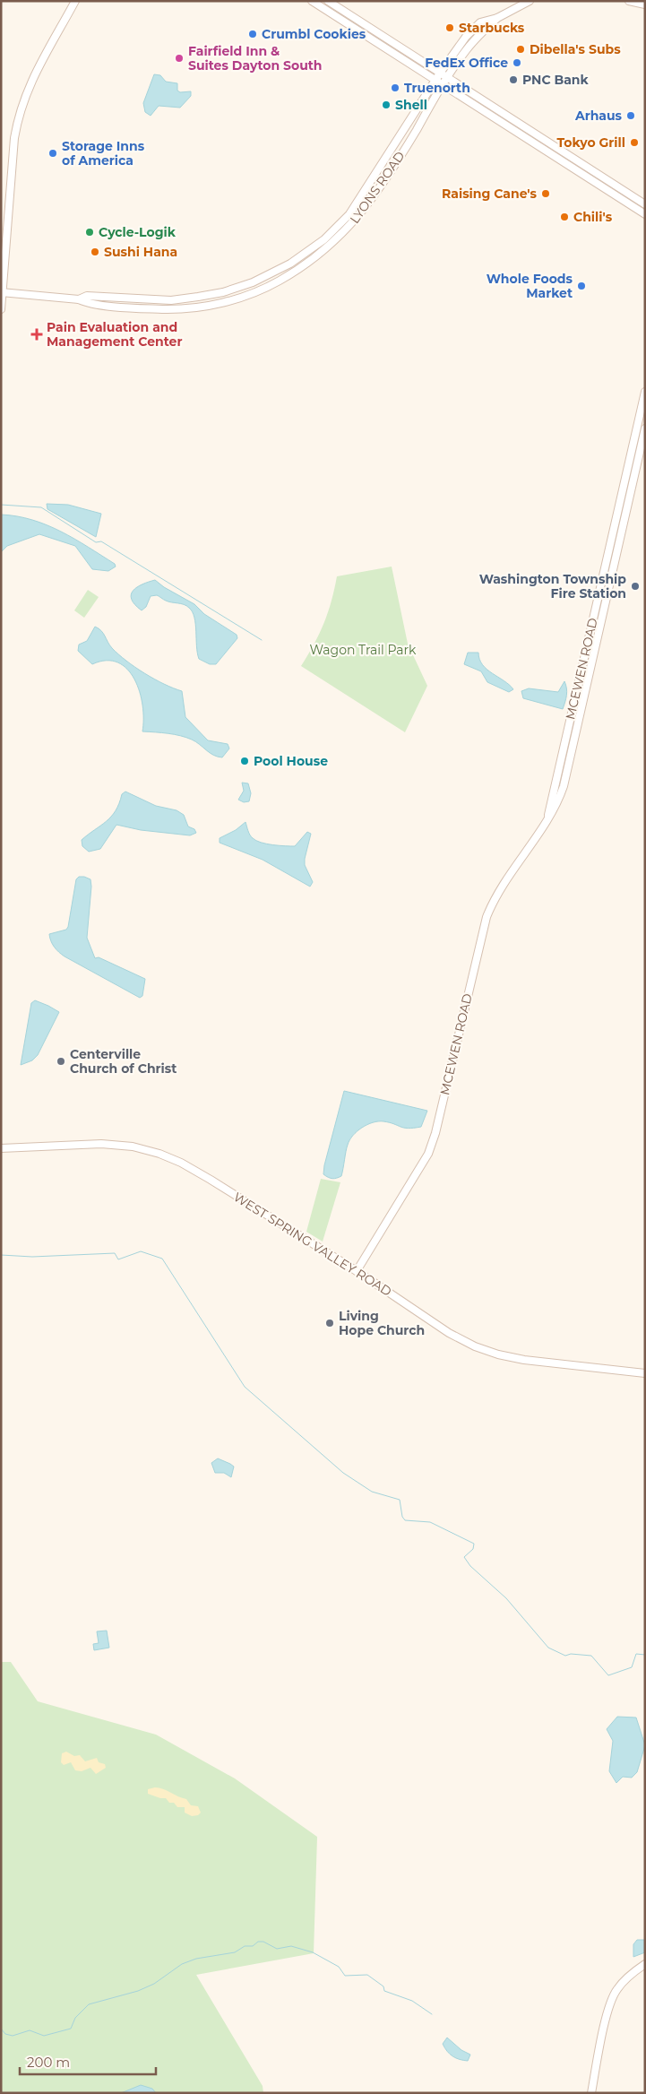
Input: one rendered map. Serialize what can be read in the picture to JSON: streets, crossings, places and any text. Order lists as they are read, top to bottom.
{
  "streets": {
    "street": ["LYONS ROAD", "MCEWEN ROAD", "WEST SPRING VALLEY ROAD"]
  },
  "crossings": [
    ["MCEWEN ROAD", "WEST SPRING VALLEY ROAD"]
  ],
  "parks": ["Wagon Trail Park"],
  "places": {
    "other": [
      "Starbucks",
      "Crumbl Cookies",
      "Dibella's Subs",
      "Fairfield Inn & Suites Dayton South",
      "FedEx Office",
      "PNC Bank",
      "Truenorth",
      "Shell",
      "Arhaus",
      "Tokyo Grill",
      "Storage Inns of America",
      "Raising Cane's",
      "Chili's",
      "Cycle-Logik",
      "Sushi Hana",
      "Whole Foods Market",
      "Washington Township Fire Station",
      "Pool House",
      "Centerville Church of Christ",
      "Living Hope Church"
    ],
    "health": ["Pain Evaluation and Management Center"]
  },
  "scale_bar": "200 m"
}
